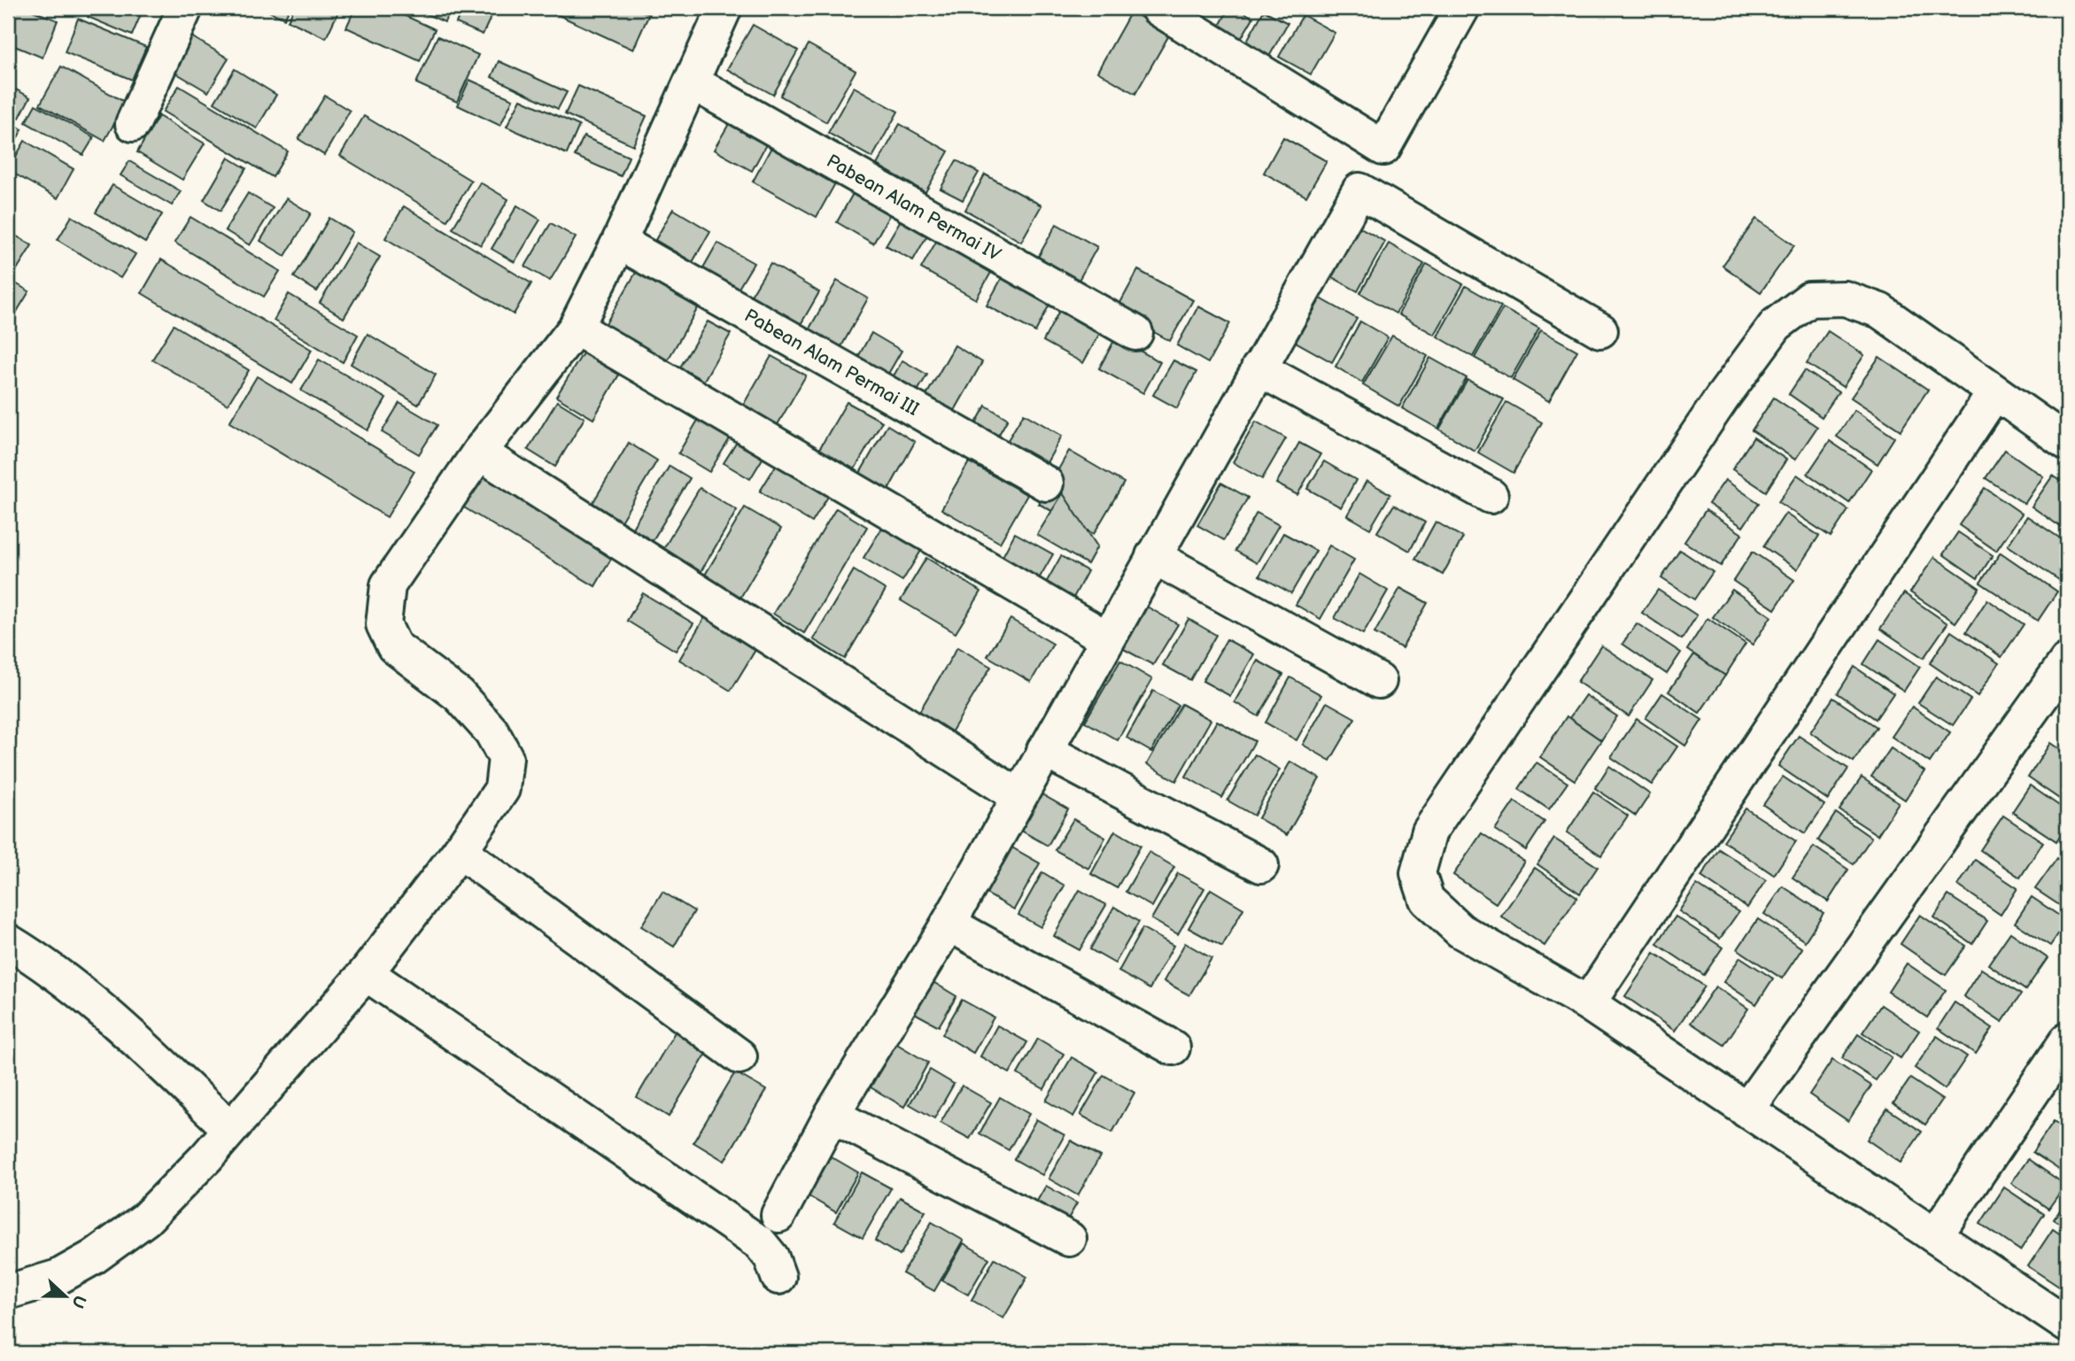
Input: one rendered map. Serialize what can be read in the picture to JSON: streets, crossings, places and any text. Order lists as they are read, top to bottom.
{
  "streets": {
    "street": ["Pabean Alam Permai IV", "Pabean Alam Permai III"]
  },
  "north": "right"
}
